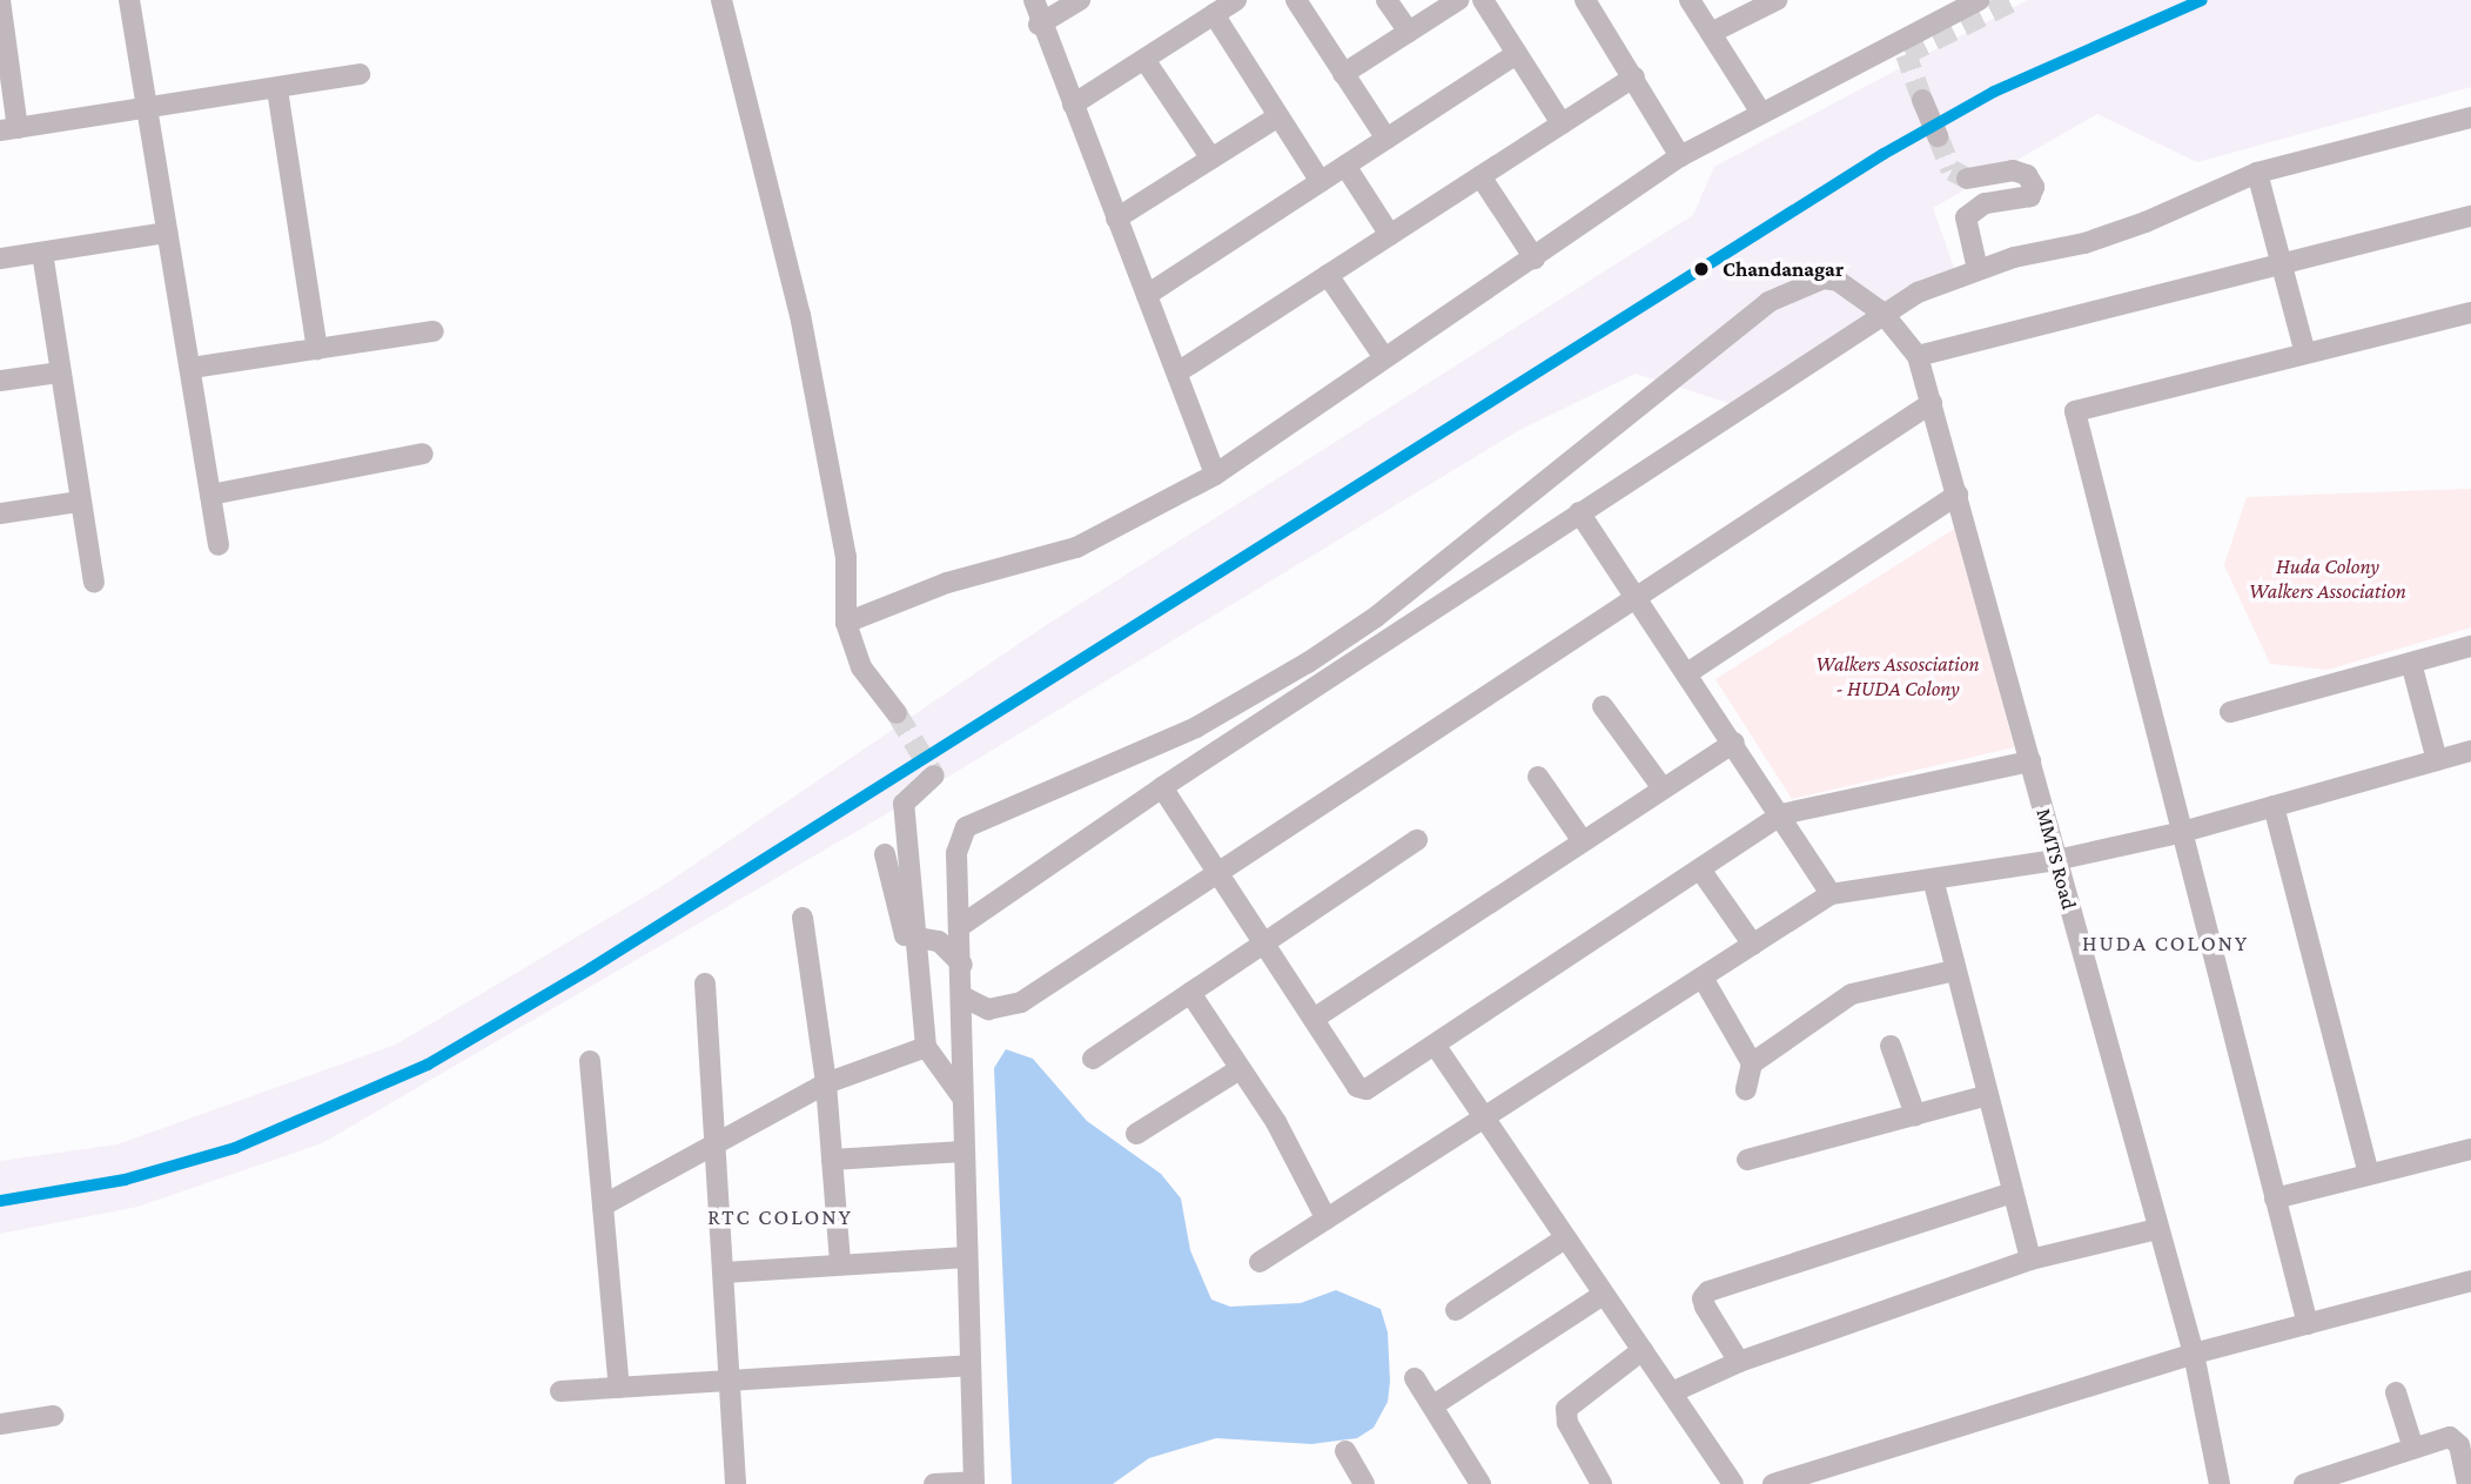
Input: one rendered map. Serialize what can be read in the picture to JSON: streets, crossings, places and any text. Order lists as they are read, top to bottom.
{
  "streets": {
    "street": ["MMTS Road"]
  },
  "districts": ["HUDA COLONY", "RTC COLONY"],
  "parks": ["Huda Colony Walkers Association", "Walkers Assosciation - HUDA Colony"],
  "places": ["Chandanagar"],
  "lines": ["rail line MMTS"]
}
